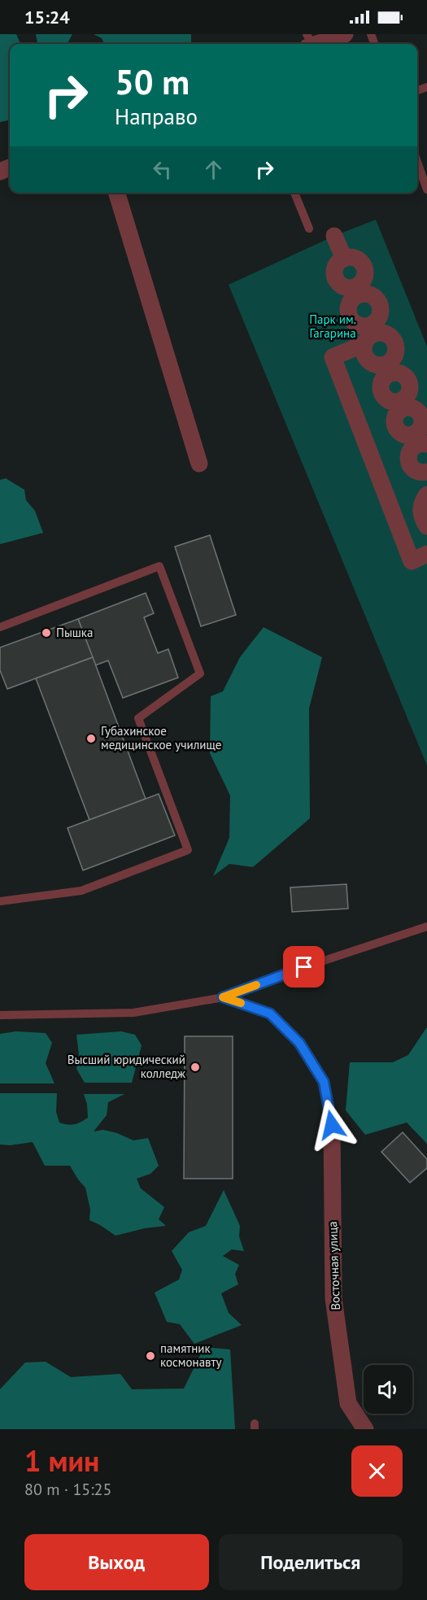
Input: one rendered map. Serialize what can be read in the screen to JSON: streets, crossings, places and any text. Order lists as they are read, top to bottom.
{
  "streets": {
    "street": ["Восточная улица"]
  },
  "parks": ["Парк им. Гагарина"],
  "places": [
    "Пышка",
    "Губахинское медицинское училище",
    "Высший юридический колледж",
    "памятник космонавту"
  ],
  "page": {
    "status": "15:24",
    "turn": ["50 m", "Направо"],
    "heading": ["1 мин", "80 m · 15:25"],
    "buttons": ["Выход", "Поделиться"]
  }
}
